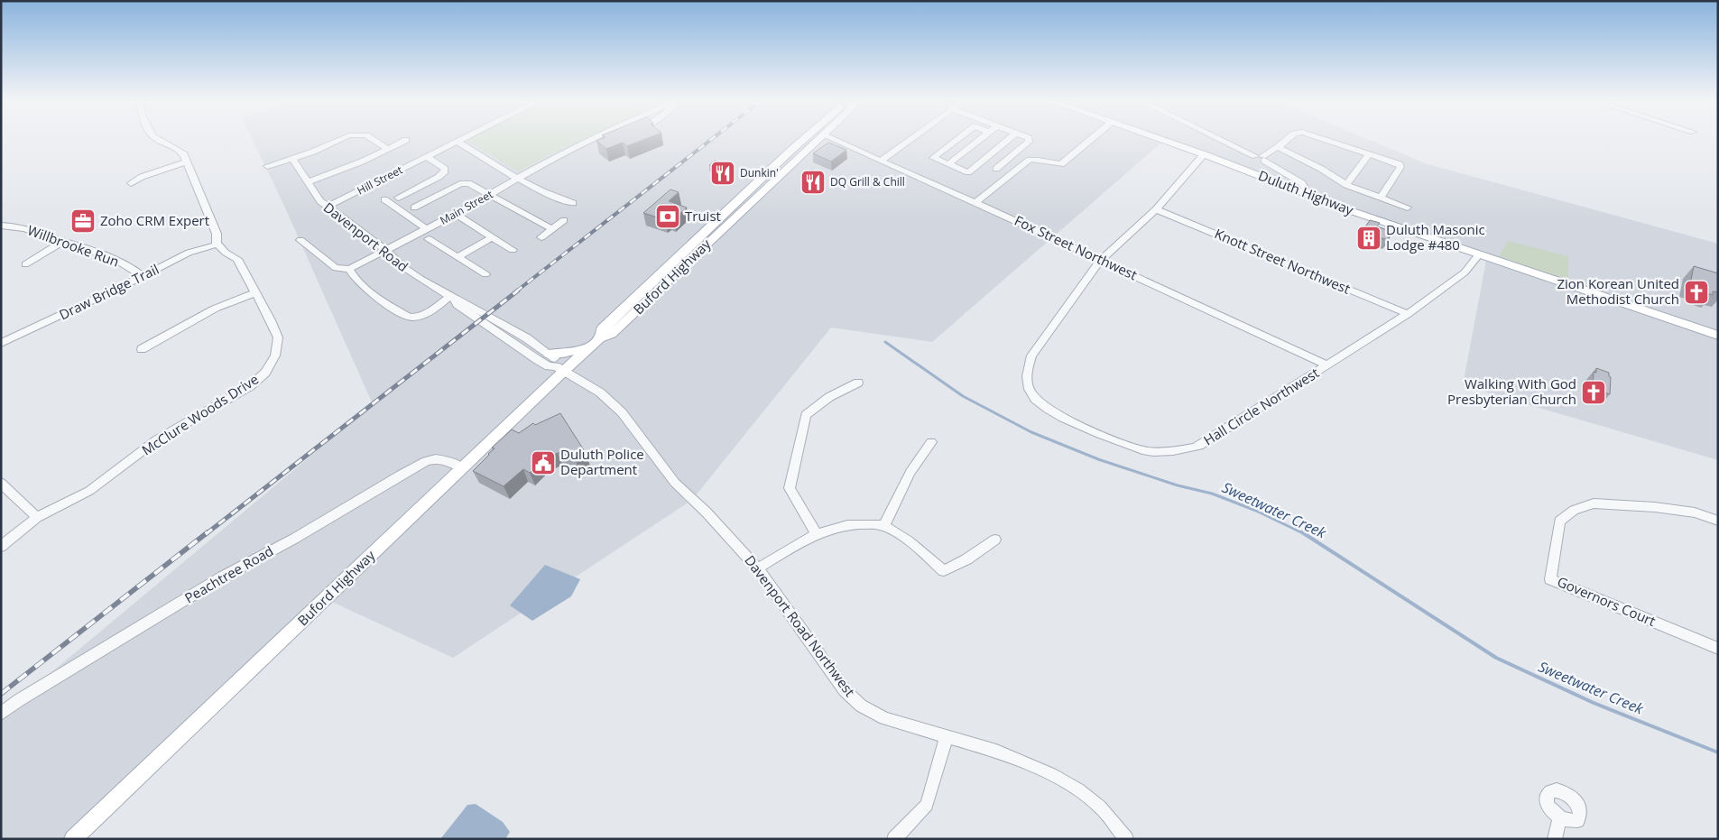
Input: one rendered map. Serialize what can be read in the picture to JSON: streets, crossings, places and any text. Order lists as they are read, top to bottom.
{
  "streets": {
    "main road": ["Duluth Highway", "Buford Highway"],
    "street": [
      "Hill Street",
      "Main Street",
      "Davenport Road",
      "Willbrooke Run",
      "Fox Street Northwest",
      "Knott Street Northwest",
      "Draw Bridge Trail",
      "Hall Circle Northwest",
      "McClure Woods Drive",
      "Peachtree Road",
      "Governors Court",
      "Davenport Road Northwest"
    ]
  },
  "crossings": [
    ["Hill Street", "Davenport Road"],
    ["Duluth Highway", "Hall Circle Northwest"],
    ["Main Street", "Davenport Road"],
    ["Davenport Road", "Buford Highway"],
    ["Davenport Road", "Davenport Road Northwest"],
    ["Willbrooke Run", "Draw Bridge Trail"],
    ["Fox Street Northwest", "Hall Circle Northwest"],
    ["Knott Street Northwest", "Hall Circle Northwest"],
    ["Buford Highway", "Peachtree Road"],
    ["Buford Highway", "Davenport Road Northwest"],
    ["Draw Bridge Trail", "McClure Woods Drive"]
  ],
  "water": ["Sweetwater Creek"],
  "places": {
    "restaurant": ["Dunkin'", "DQ Grill & Chill"],
    "bank": ["Truist"],
    "office": ["Zoho CRM Expert"],
    "building": ["Duluth Masonic Lodge #480"],
    "church": ["Zion Korean United Methodist Church", "Walking With God Presbyterian Church"],
    "public building": ["Duluth Police Department"]
  }
}
